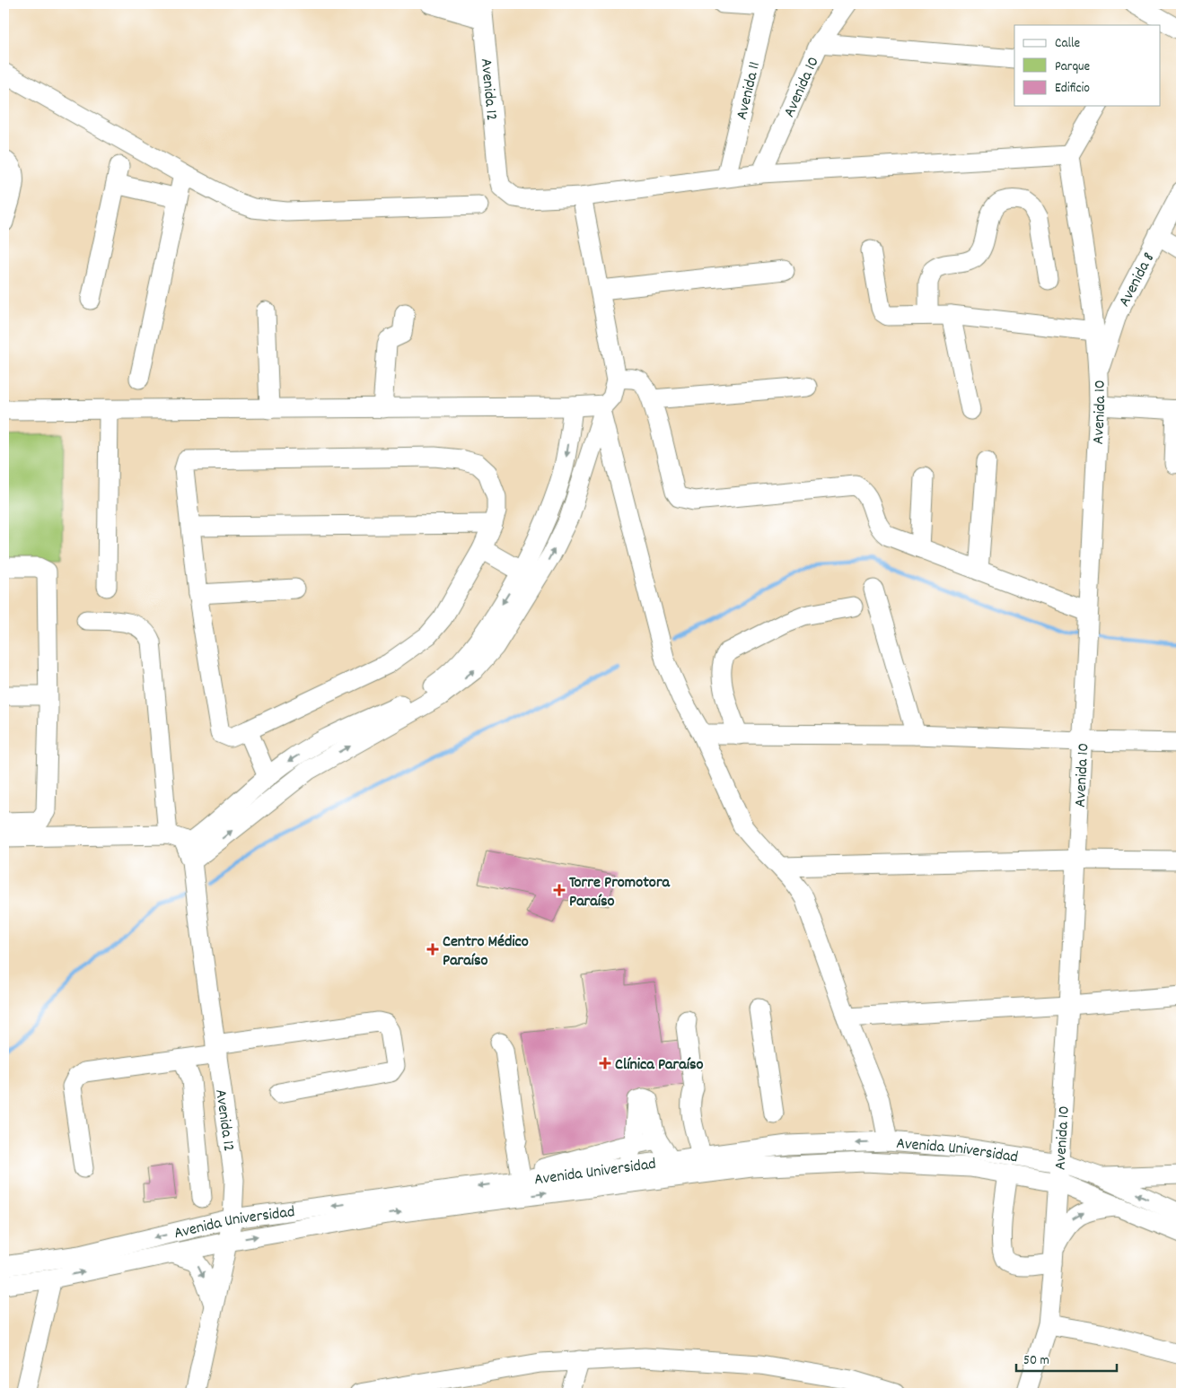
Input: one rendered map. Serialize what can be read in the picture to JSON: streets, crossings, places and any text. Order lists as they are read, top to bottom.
{
  "streets": {
    "street": [
      "Avenida 10",
      "Avenida 12",
      "Avenida 11",
      "Avenida 8",
      "Avenida Universidad"
    ]
  },
  "crossings": [
    ["Avenida 10", "Avenida 8"],
    ["Avenida 10", "Avenida Universidad"],
    ["Avenida 12", "Avenida Universidad"]
  ],
  "places": {
    "health": ["Torre Promotora Paraíso", "Centro Médico Paraíso", "Clínica Paraíso"]
  },
  "legend": ["Calle", "Parque", "Edificio"],
  "scale_bar": "50 m"
}
